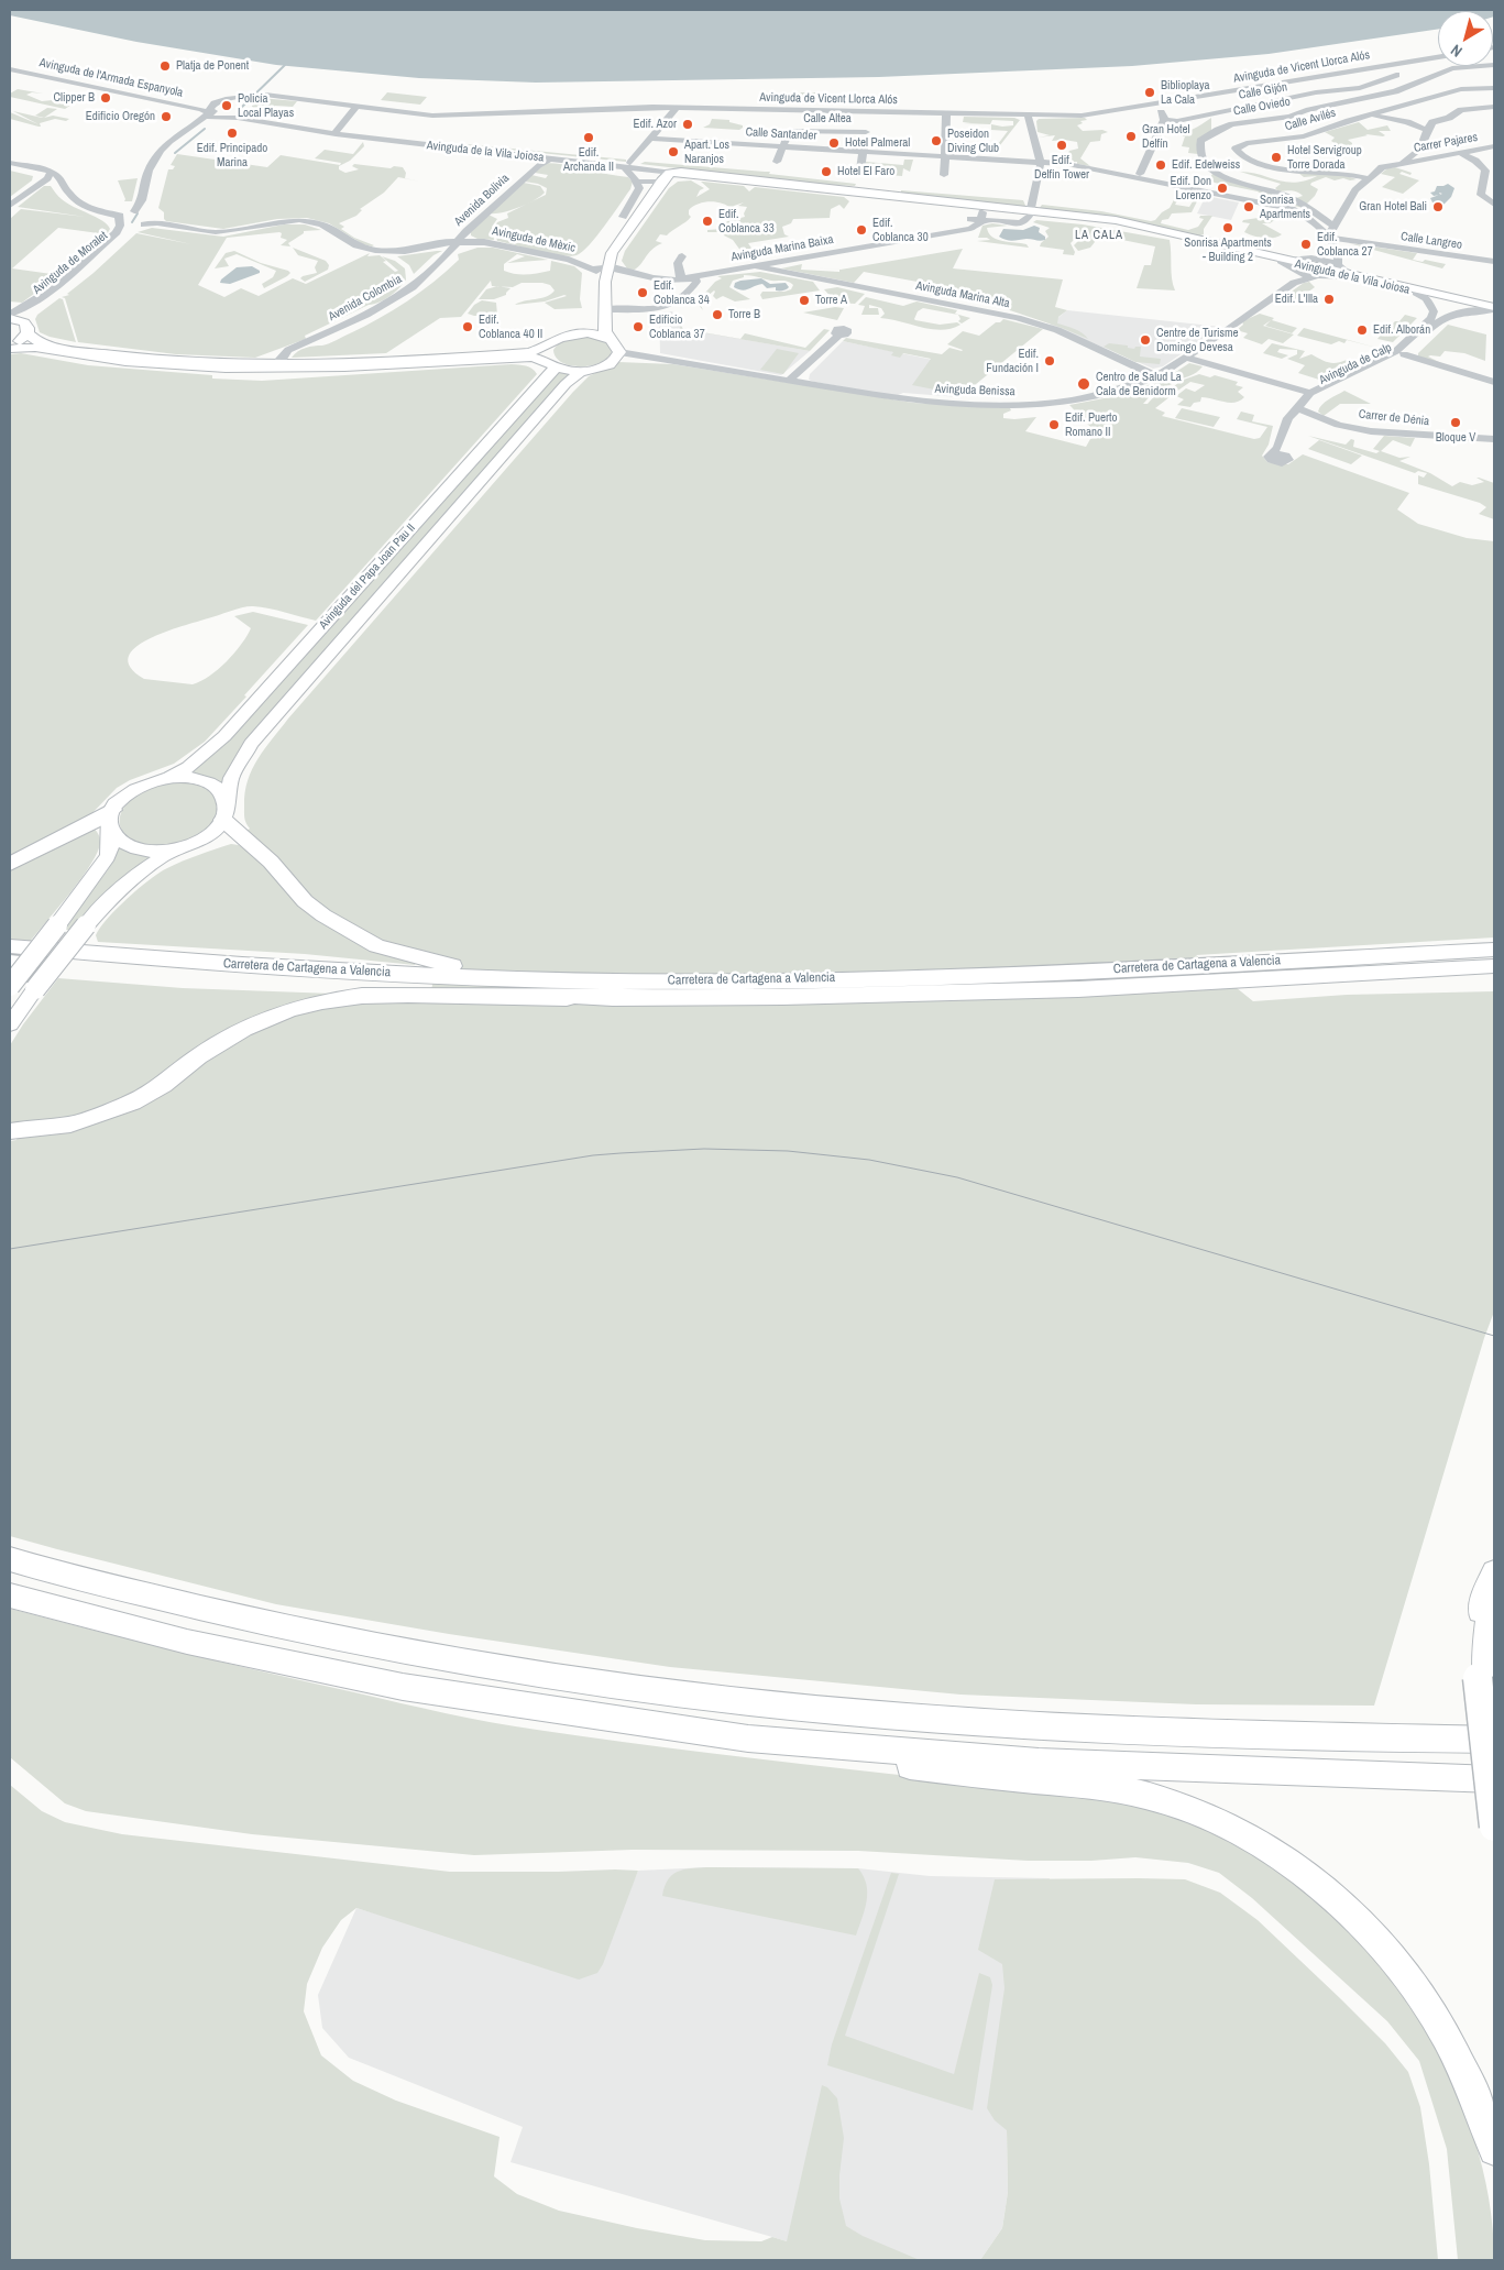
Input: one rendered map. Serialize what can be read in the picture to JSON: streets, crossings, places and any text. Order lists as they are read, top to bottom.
{
  "streets": {
    "highway": ["Carretera de Cartagena a Valencia"],
    "main road": ["Avinguda de la Vila Joiosa", "Avinguda del Papa Joan Pau II"],
    "street": [
      "Avinguda de Vicent Llorca Alós",
      "Avinguda de l'Armada Espanyola",
      "Calle Gijón",
      "Calle Oviedo",
      "Calle Altea",
      "Calle Avilés",
      "Calle Santander",
      "Carrer Pajares",
      "Avenida Bolivia",
      "Avinguda de Mèxic",
      "Calle Langreo",
      "Avinguda Marina Baixa",
      "Avinguda de Moralet",
      "Avinguda Marina Alta",
      "Avenida Colombia",
      "Avinguda de Calp",
      "Avinguda Benissa",
      "Carrer de Dénia"
    ]
  },
  "crossings": [
    ["Avinguda de Vicent Llorca Alós", "Avinguda de l'Armada Espanyola"],
    ["Avinguda de Vicent Llorca Alós", "Avinguda de Moralet"],
    ["Avinguda de l'Armada Espanyola", "Avinguda de la Vila Joiosa"],
    ["Avinguda de la Vila Joiosa", "Avenida Bolivia"],
    ["Avinguda de la Vila Joiosa", "Avinguda Marina Baixa"],
    ["Avinguda de la Vila Joiosa", "Avinguda de Calp"],
    ["Avenida Bolivia", "Avinguda de Mèxic"],
    ["Avenida Bolivia", "Avenida Colombia"],
    ["Avinguda de Mèxic", "Avinguda Marina Baixa"],
    ["Avinguda de Mèxic", "Avinguda de Moralet"],
    ["Avinguda de Mèxic", "Avenida Colombia"],
    ["Avinguda Marina Baixa", "Avinguda Marina Alta"],
    ["Avinguda Marina Alta", "Avinguda Benissa"],
    ["Avinguda de Calp", "Avinguda Benissa"],
    ["Avinguda de Calp", "Carrer de Dénia"]
  ],
  "districts": ["LA CALA"],
  "places": [
    "Platja de Ponent",
    "Biblioplaya La Cala",
    "Clipper B",
    "Policía Local Playas",
    "Edificio Oregón",
    "Edif. Azor",
    "Edif. Principado Marina",
    "Gran Hotel Delfín",
    "Edif. Archanda II",
    "Poseidon Diving Club",
    "Hotel Palmeral",
    "Edif. Delfin Tower",
    "Apart. Los Naranjos",
    "Hotel Servigroup Torre Dorada",
    "Edif. Edelweiss",
    "Hotel El Faro",
    "Edif. Don Lorenzo",
    "Sonrisa Apartments",
    "Gran Hotel Bali",
    "Edif. Coblanca 33",
    "Sonrisa Apartments - Building 2",
    "Edif. Coblanca 30",
    "Edif. Coblanca 27",
    "Edif. Coblanca 34",
    "Edif. L'Illa",
    "Torre A",
    "Torre B",
    "Edif. Coblanca 40 II",
    "Edificio Coblanca 37",
    "Edif. Alborán",
    "Centre de Turisme Domingo Devesa",
    "Edif. Fundación I",
    "Centro de Salud La Cala de Benidorm",
    "Bloque V",
    "Edif. Puerto Romano II"
  ],
  "north": "bottom left"
}
